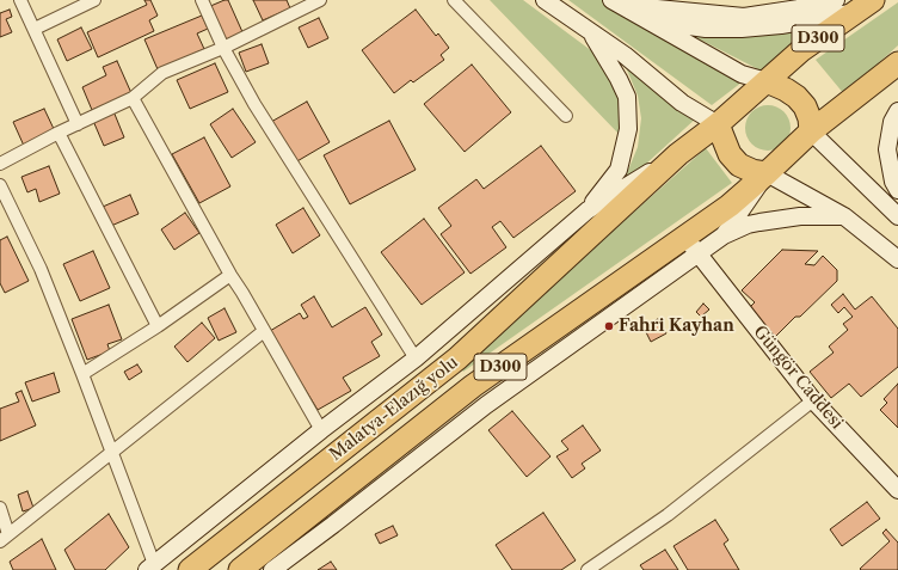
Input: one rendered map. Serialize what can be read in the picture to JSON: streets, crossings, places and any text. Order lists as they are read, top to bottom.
{
  "streets": {
    "highway": ["D300", "Malatya-Elazığ yolu"],
    "street": ["Güngör Caddesi"]
  },
  "crossings": [
    ["D300", "Malatya-Elazığ yolu"],
    ["Güngör Caddesi", "Malatya-Elazığ yolu"]
  ],
  "places": ["Fahri Kayhan"]
}
